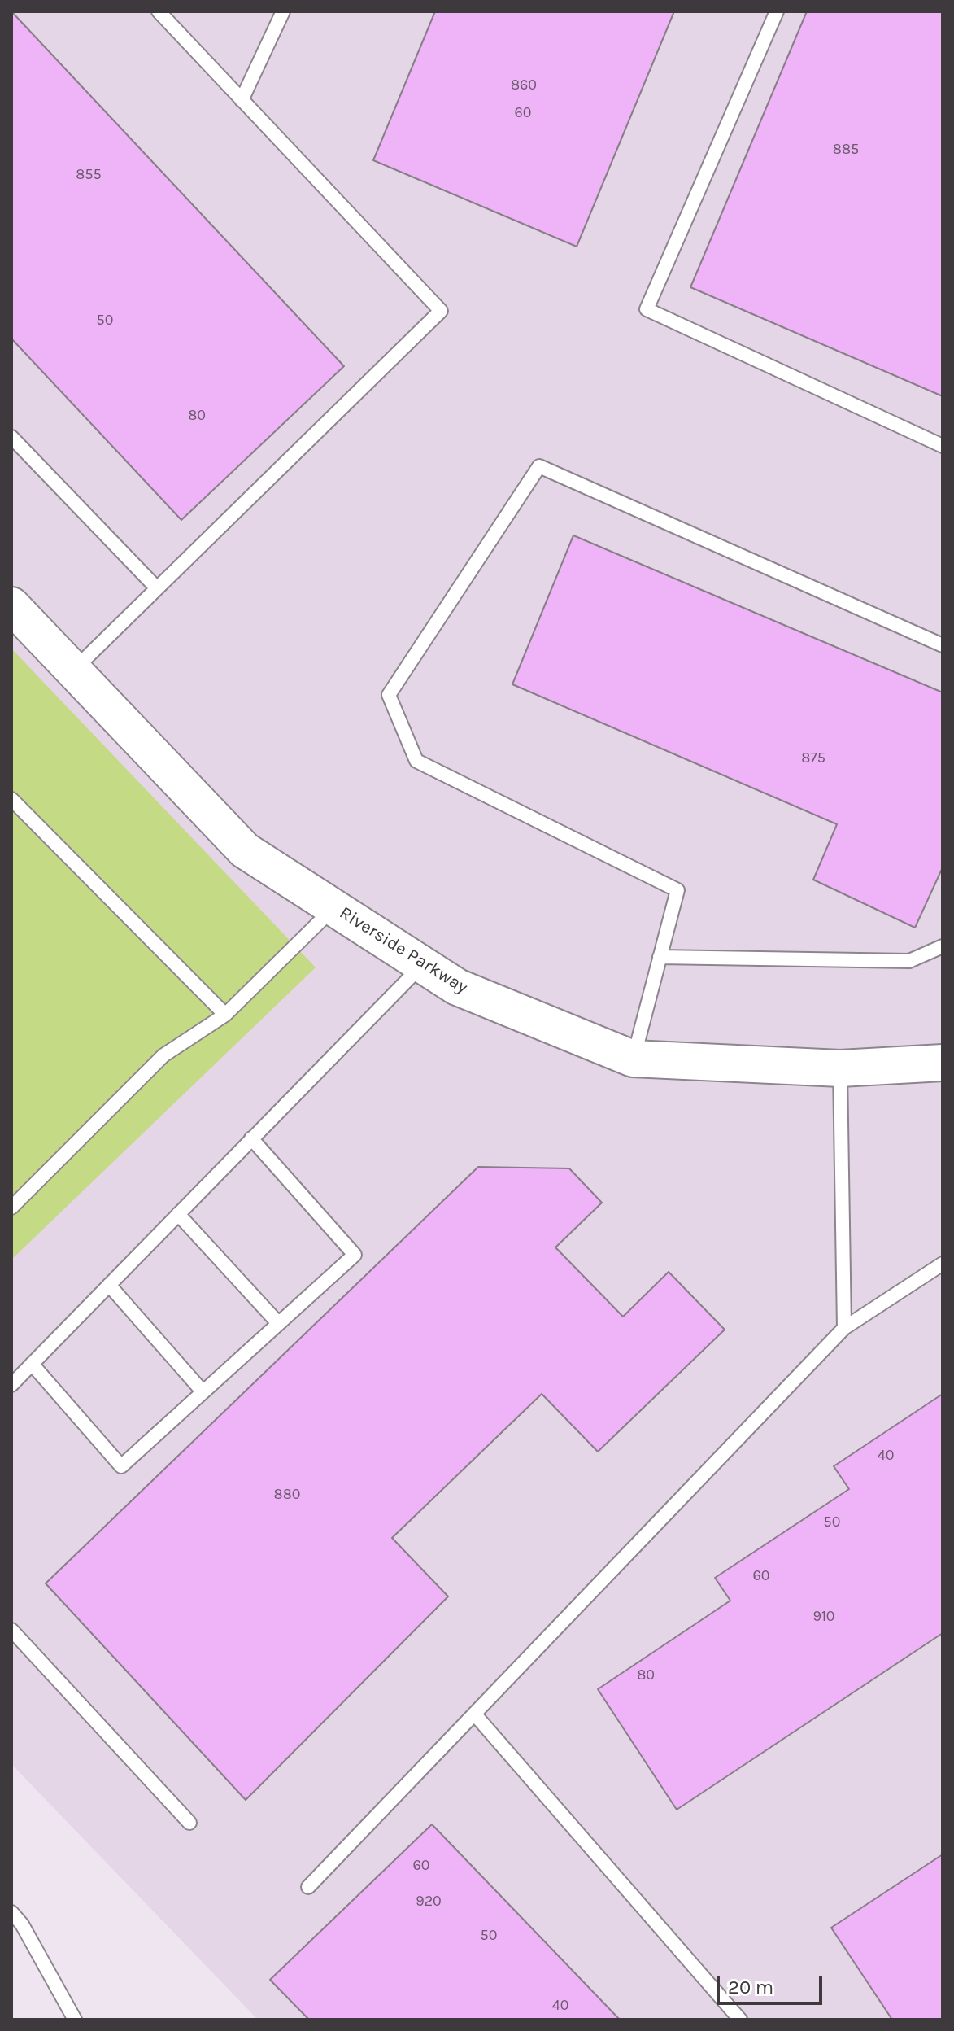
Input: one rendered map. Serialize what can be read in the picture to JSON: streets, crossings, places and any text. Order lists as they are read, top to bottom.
{
  "streets": {
    "street": ["Riverside Parkway"]
  },
  "house_numbers": [
    "860",
    "60",
    "885",
    "855",
    "50",
    "80",
    "875",
    "40",
    "880",
    "50",
    "60",
    "910",
    "80",
    "60",
    "920",
    "50",
    "40"
  ],
  "scale_bar": "20 m"
}
